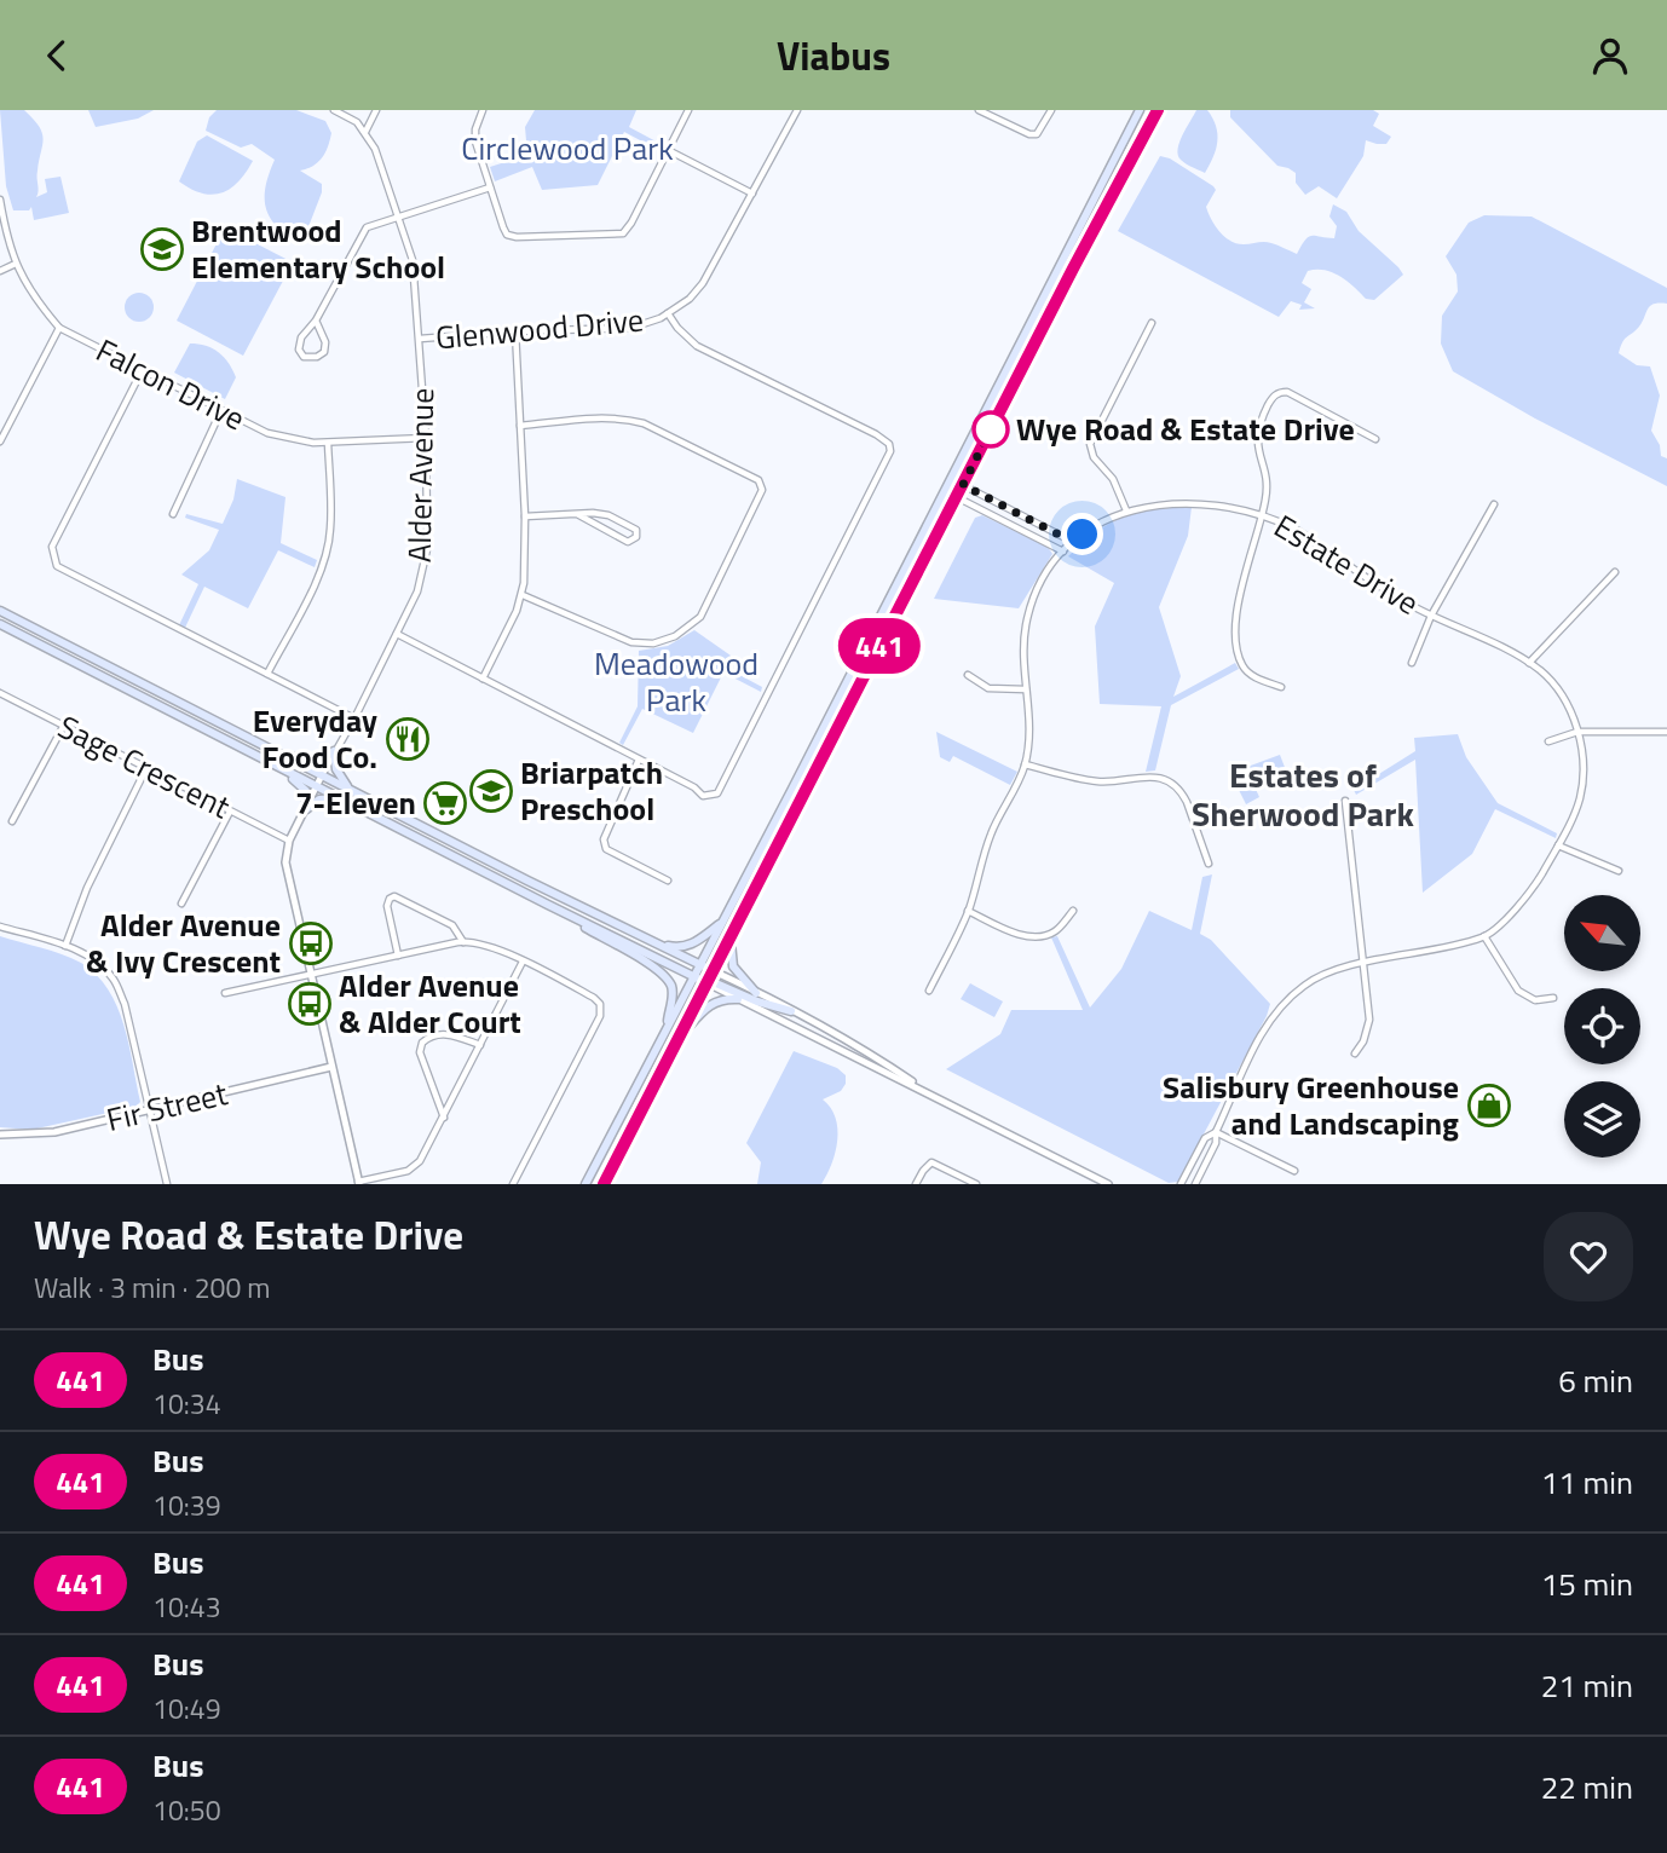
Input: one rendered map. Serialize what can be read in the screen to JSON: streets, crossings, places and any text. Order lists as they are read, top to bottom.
{
  "streets": {
    "street": [
      "Glenwood Drive",
      "Falcon Drive",
      "Alder Avenue",
      "Estate Drive",
      "Sage Crescent",
      "Fir Street"
    ]
  },
  "crossings": [
    ["Glenwood Drive", "Alder Avenue"],
    ["Falcon Drive", "Alder Avenue"],
    ["Alder Avenue", "Sage Crescent"],
    ["Alder Avenue", "Fir Street"]
  ],
  "districts": ["Estates of Sherwood Park"],
  "parks": ["Circlewood Park", "Meadowood Park"],
  "places": {
    "school or university": ["Brentwood Elementary School", "Briarpatch Preschool"],
    "other": ["Wye Road & Estate Drive"],
    "restaurant": ["Everyday Food Co."],
    "supermarket": ["7-Eleven"],
    "bus stop": ["Alder Avenue & Ivy Crescent", "Alder Avenue & Alder Court"],
    "shop": ["Salisbury Greenhouse and Landscaping"]
  },
  "lines": ["bus line 441"],
  "north": "top left",
  "page": {
    "header": "Viabus",
    "on_map": "441",
    "heading": ["Wye Road & Estate Drive", "Walk · 3 min · 200 m"],
    "list": [
      {
        "mark": "441",
        "name": "Bus",
        "note": "10:34",
        "value": "6 min"
      },
      {
        "mark": "441",
        "name": "Bus",
        "note": "10:39",
        "value": "11 min"
      },
      {
        "mark": "441",
        "name": "Bus",
        "note": "10:43",
        "value": "15 min"
      },
      {
        "mark": "441",
        "name": "Bus",
        "note": "10:49",
        "value": "21 min"
      },
      {
        "mark": "441",
        "name": "Bus",
        "note": "10:50",
        "value": "22 min"
      }
    ]
  }
}
